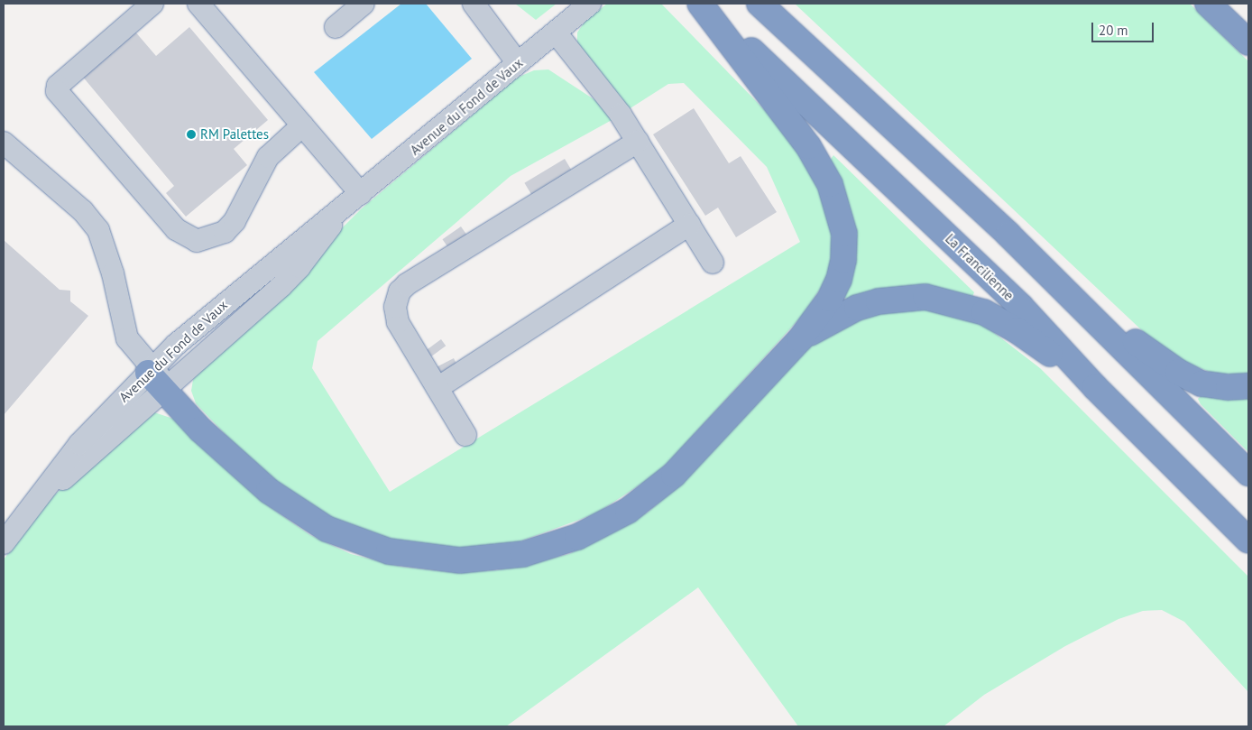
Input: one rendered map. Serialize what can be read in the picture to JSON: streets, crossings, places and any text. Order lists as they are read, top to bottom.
{
  "streets": {
    "highway": ["La Francilienne"],
    "street": ["Avenue du Fond de Vaux"]
  },
  "places": ["RM Palettes"],
  "scale_bar": "20 m"
}
